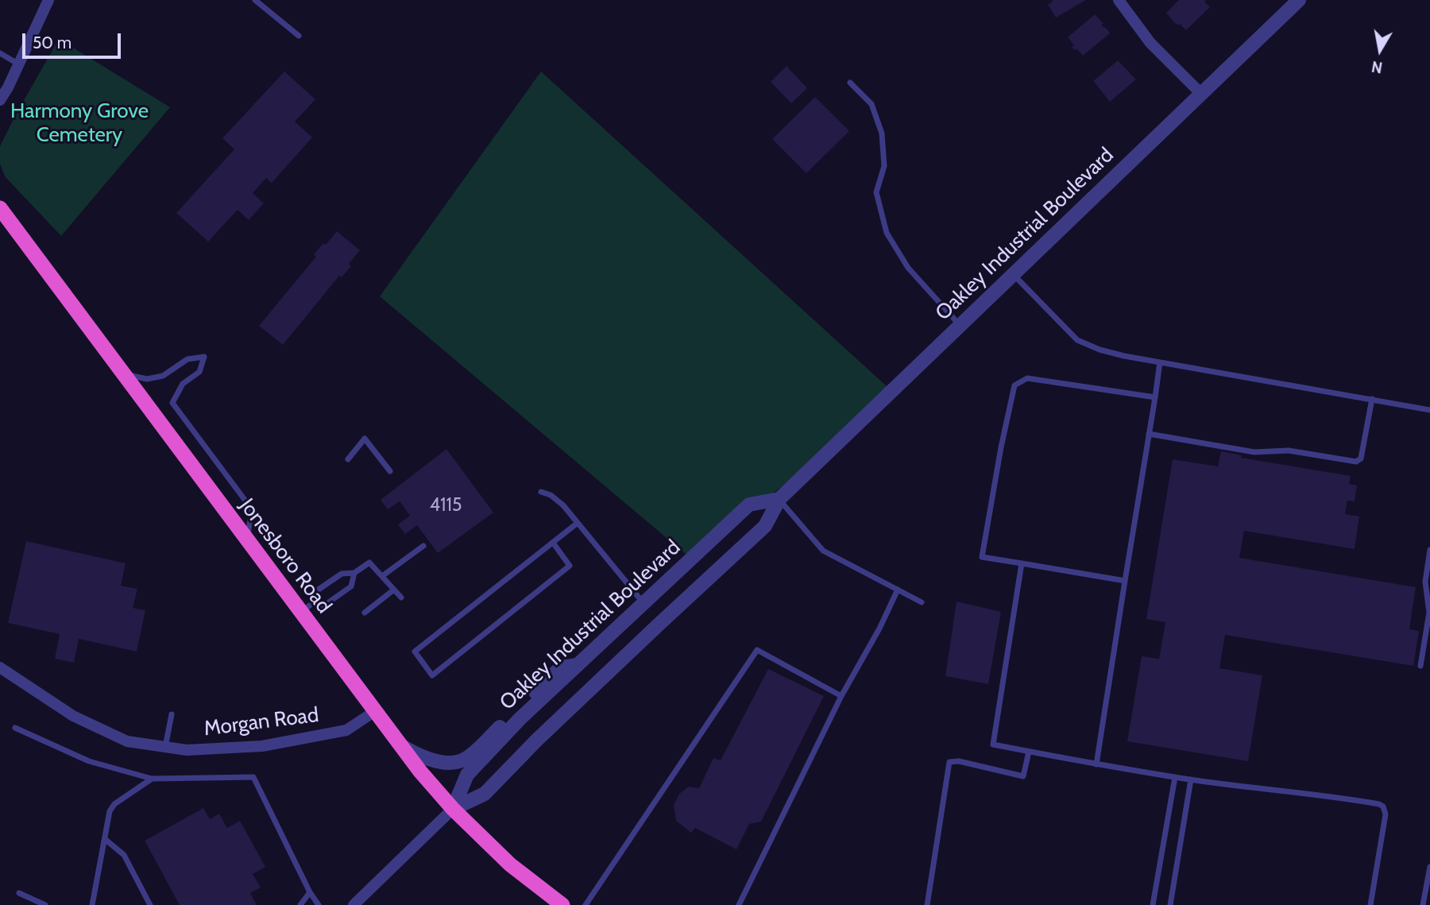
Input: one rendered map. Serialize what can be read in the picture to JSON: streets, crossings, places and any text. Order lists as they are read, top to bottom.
{
  "streets": {
    "highway": ["Jonesboro Road"],
    "street": ["Oakley Industrial Boulevard", "Morgan Road"]
  },
  "crossings": [
    ["Oakley Industrial Boulevard", "Jonesboro Road"],
    ["Jonesboro Road", "Morgan Road"]
  ],
  "parks": ["Harmony Grove Cemetery"],
  "house_numbers": ["4115"],
  "scale_bar": "50 m",
  "north": "bottom"
}
